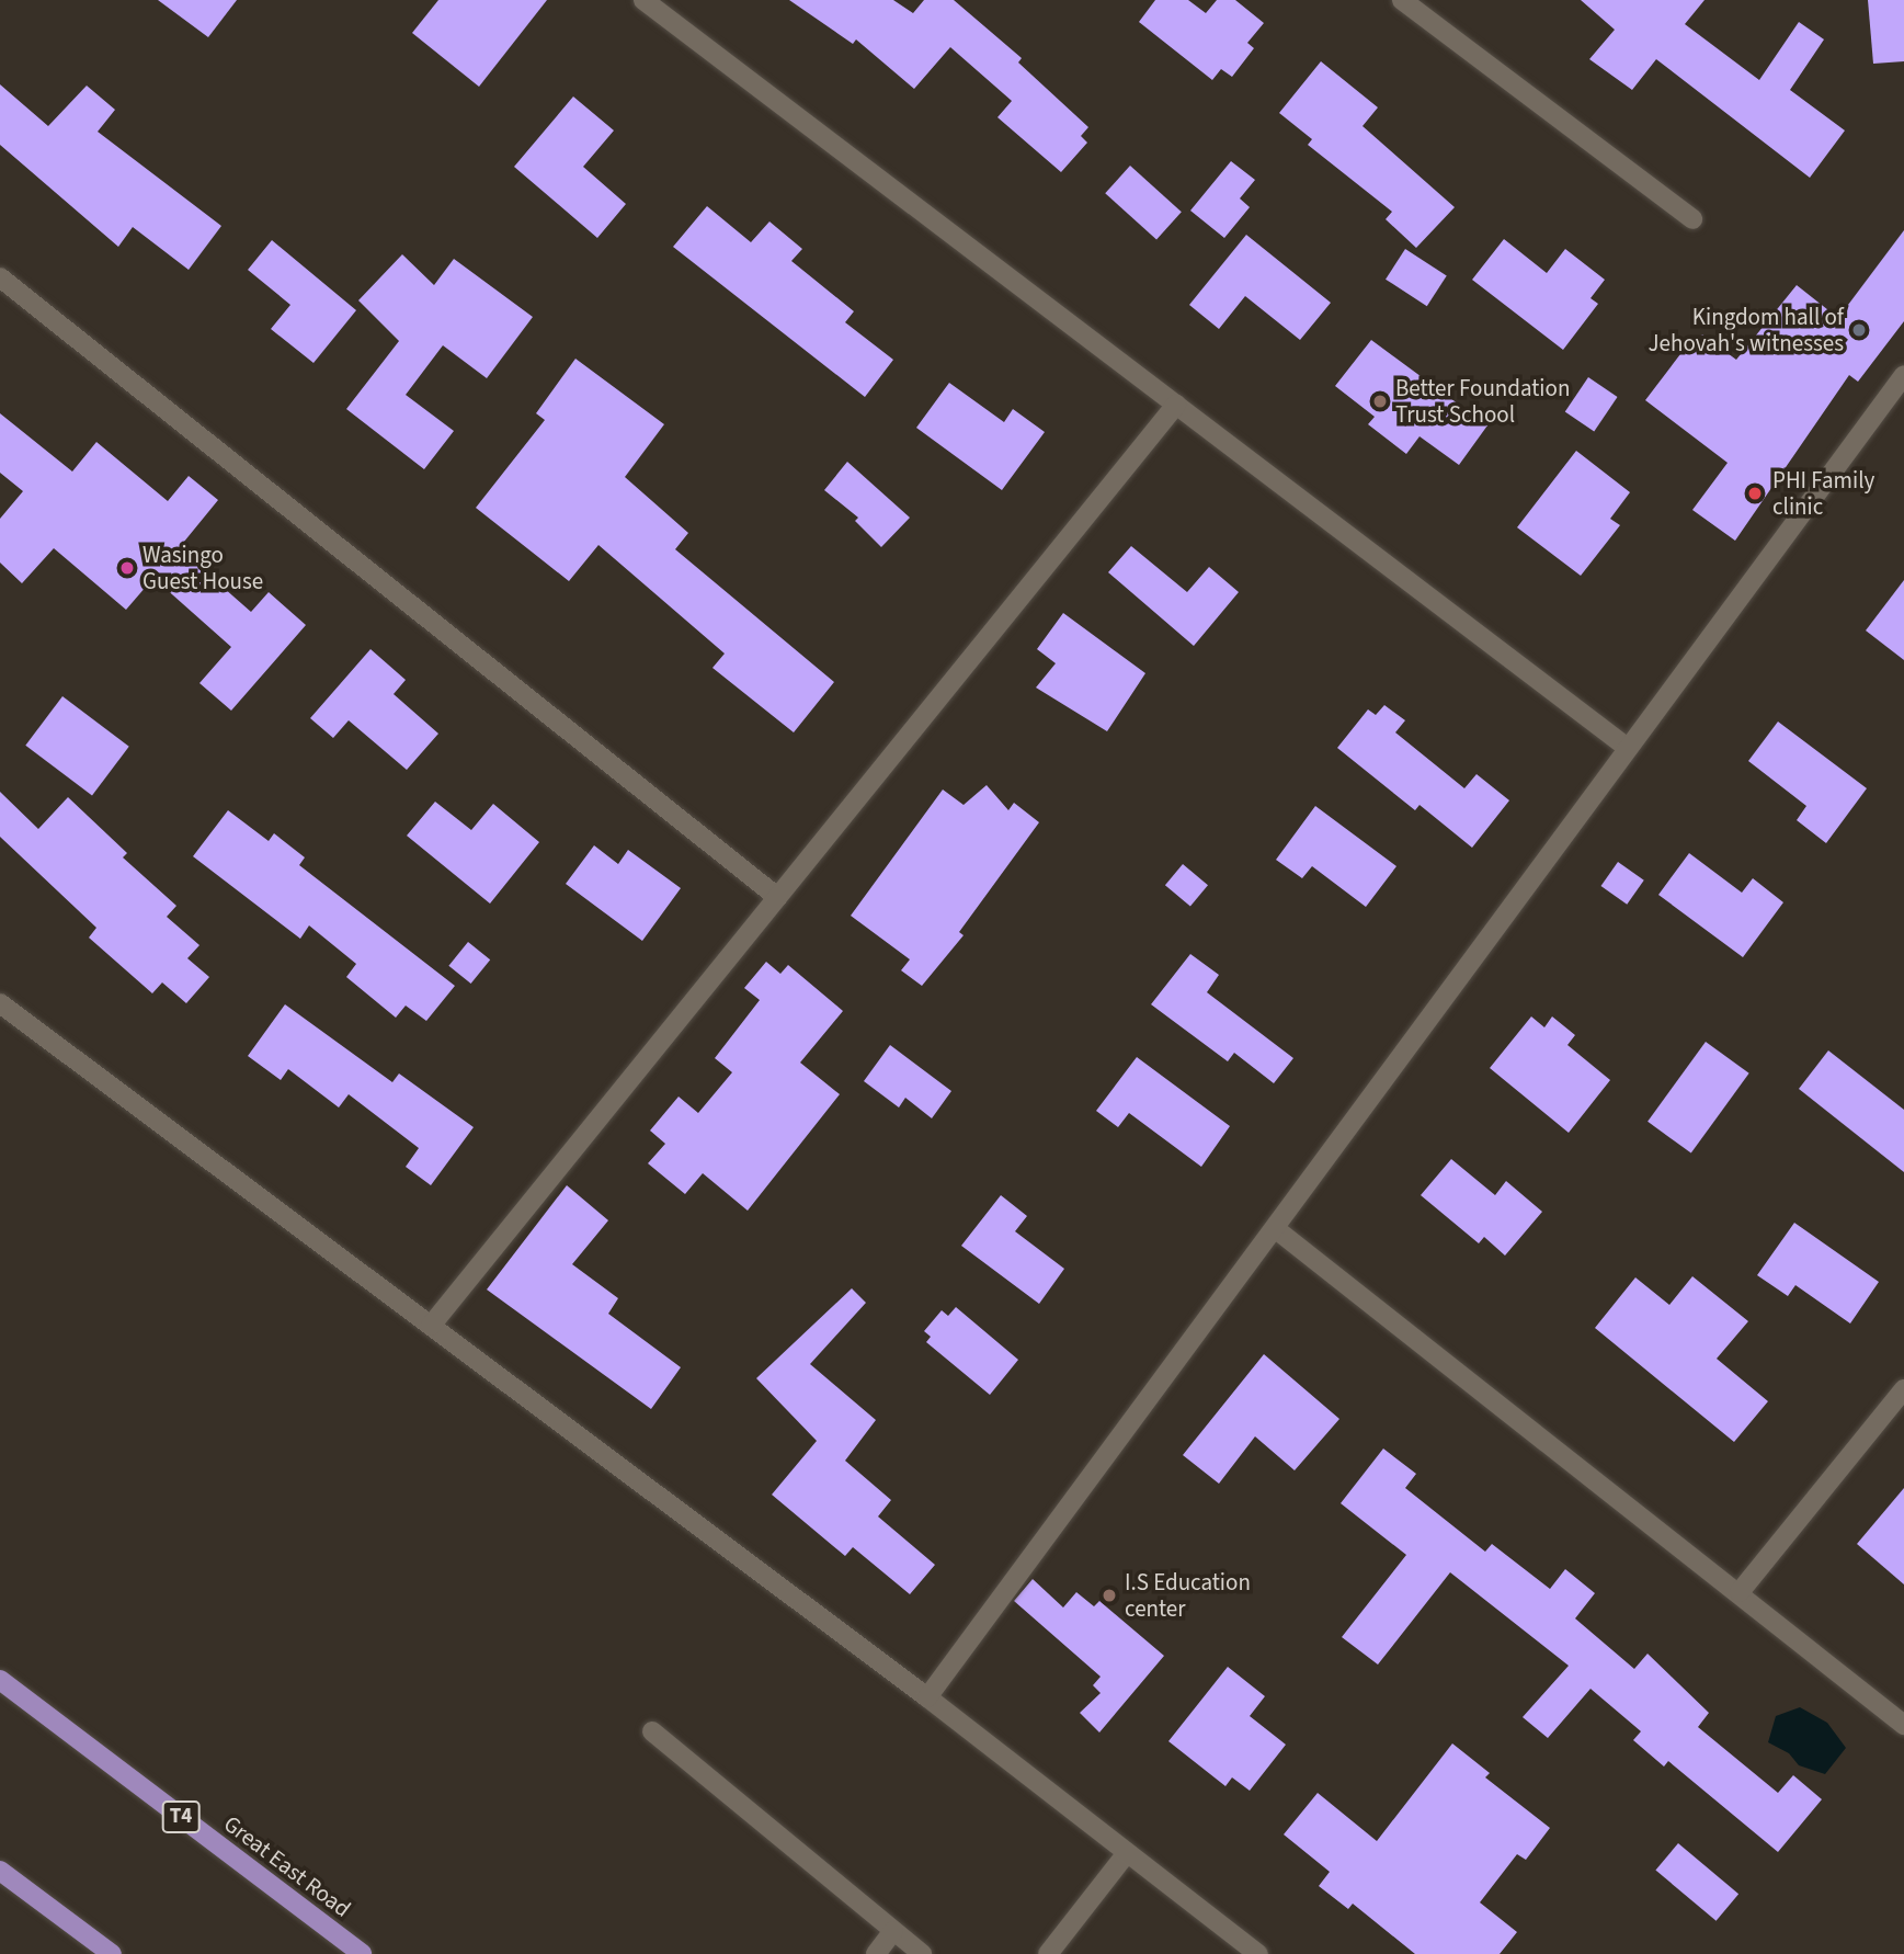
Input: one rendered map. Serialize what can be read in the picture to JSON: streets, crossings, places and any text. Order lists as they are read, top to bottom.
{
  "streets": {
    "main road": ["T4", "Great East Road"]
  },
  "places": [
    "Kingdom hall of Jehovah's witnesses",
    "Better Foundation Trust School",
    "PHI Family clinic",
    "Wasingo Guest House",
    "I.S Education center"
  ]
}
